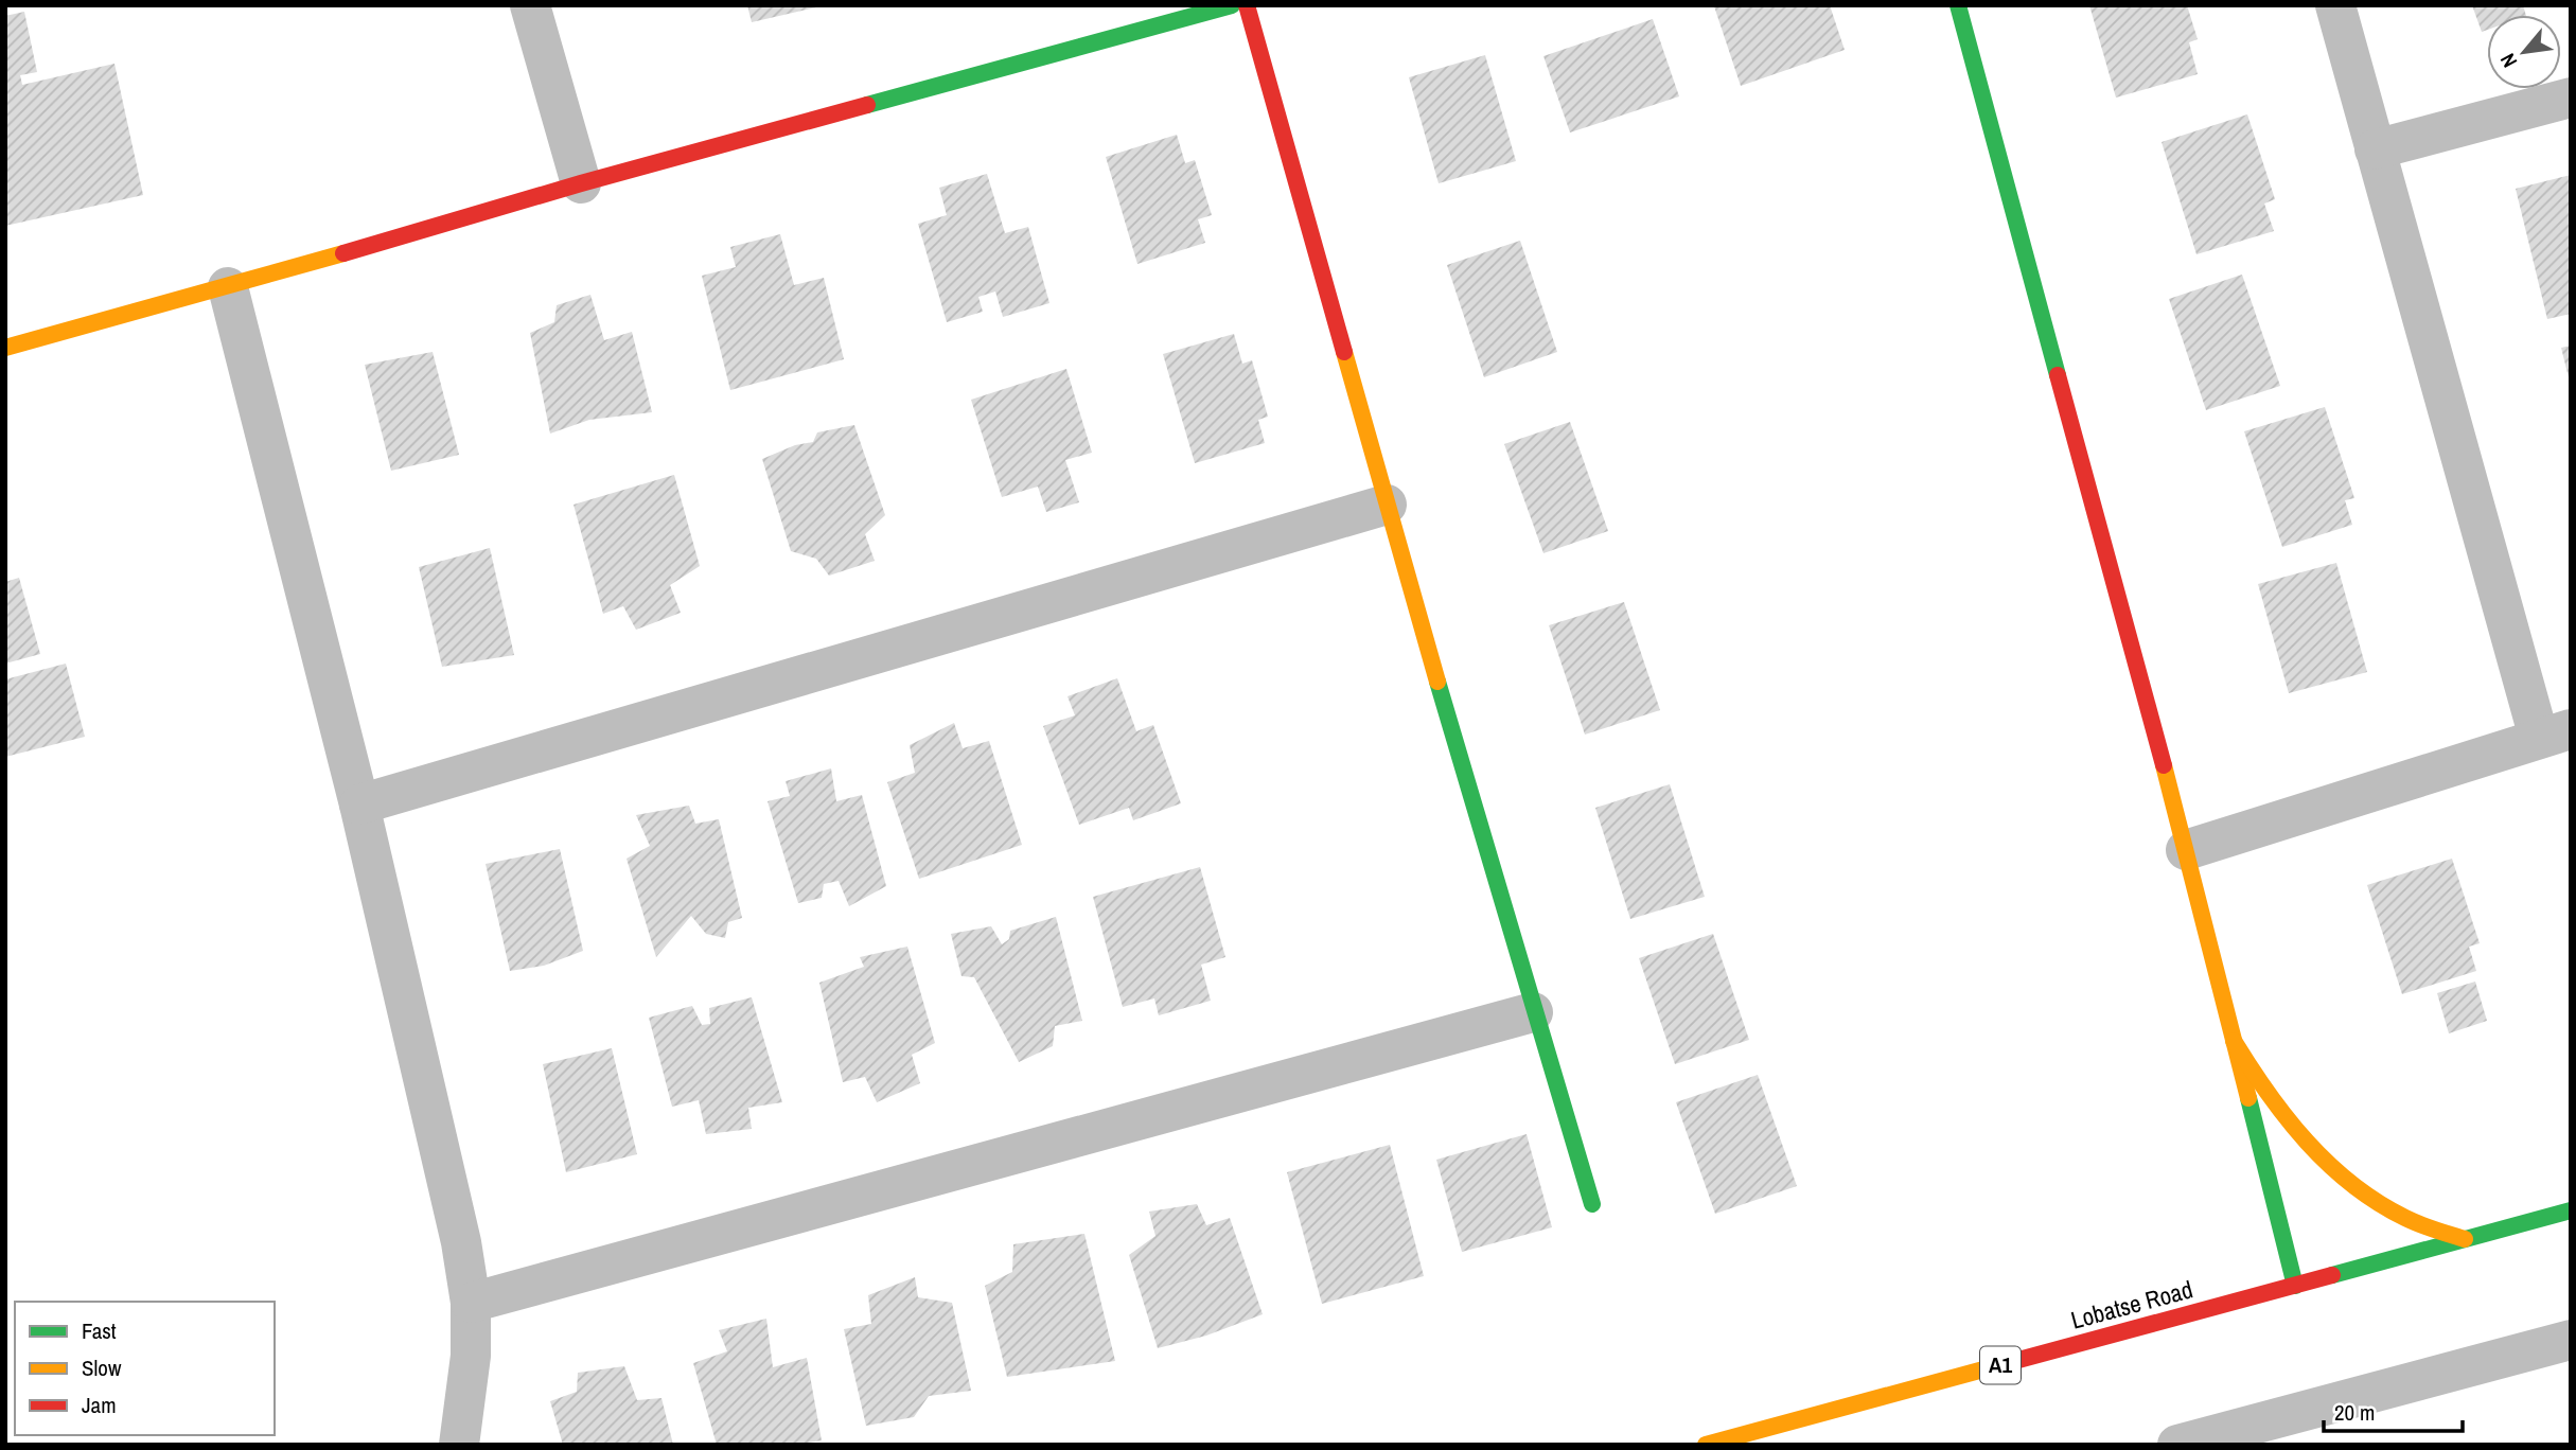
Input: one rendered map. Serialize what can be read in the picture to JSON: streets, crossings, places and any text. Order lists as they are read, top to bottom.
{
  "streets": {
    "main road": ["Lobatse Road", "A1"]
  },
  "legend": ["Fast", "Slow", "Jam"],
  "scale_bar": "20 m",
  "north": "bottom left"
}
